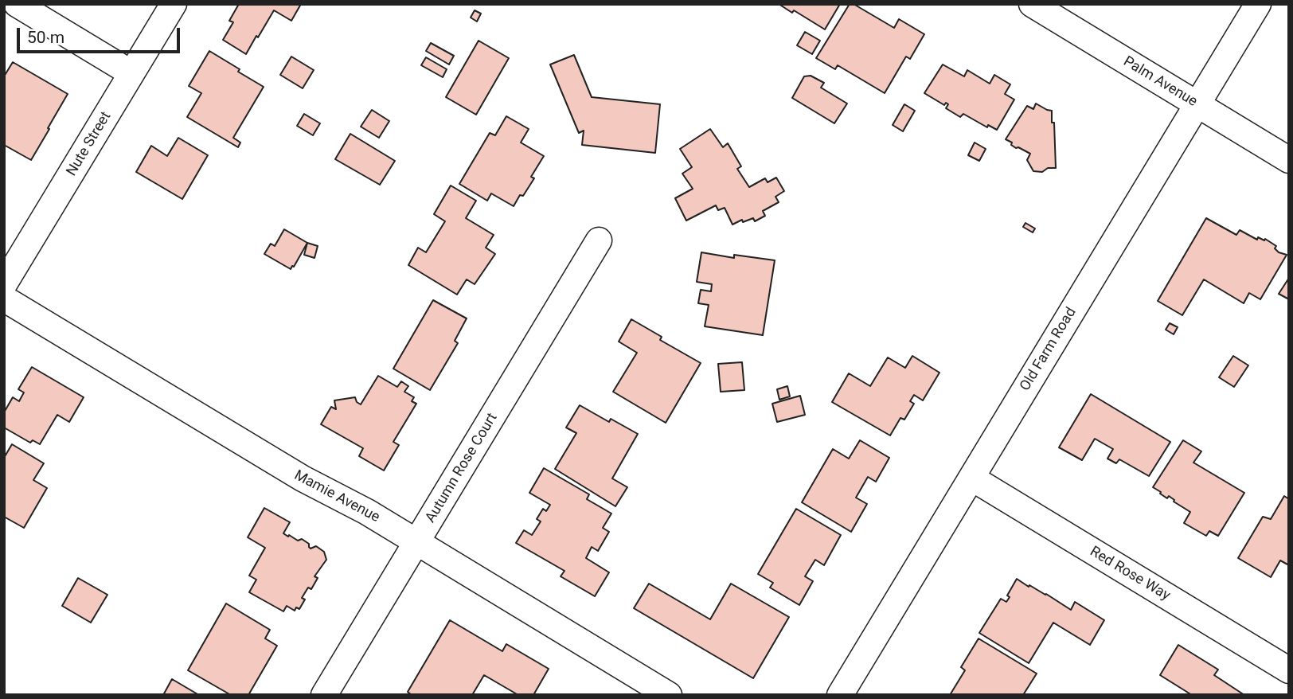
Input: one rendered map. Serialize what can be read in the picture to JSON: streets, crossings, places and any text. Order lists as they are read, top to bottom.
{
  "streets": {
    "street": [
      "Palm Avenue",
      "Nute Street",
      "Old Farm Road",
      "Autumn Rose Court",
      "Mamie Avenue",
      "Red Rose Way"
    ]
  },
  "crossings": [
    ["Palm Avenue", "Old Farm Road"],
    ["Old Farm Road", "Red Rose Way"],
    ["Autumn Rose Court", "Mamie Avenue"]
  ],
  "scale_bar": "50 m"
}
